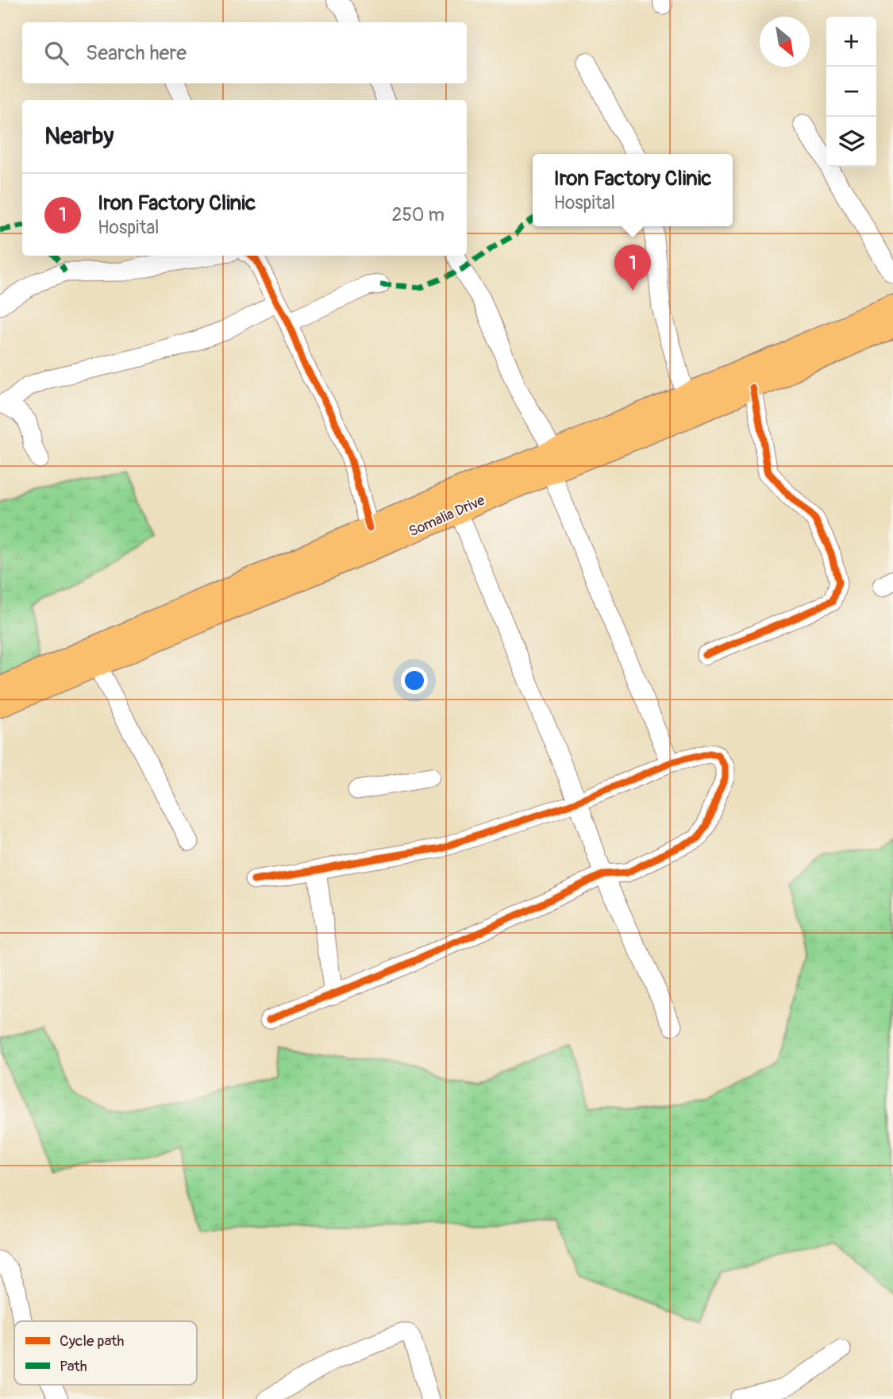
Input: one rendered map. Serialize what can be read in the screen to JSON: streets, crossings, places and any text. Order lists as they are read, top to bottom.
{
  "streets": {
    "main road": ["Somalia Drive"]
  },
  "legend": ["Cycle path", "Path"],
  "north": "bottom right",
  "page": {
    "map_buttons": ["+", "−"],
    "search": "Search here",
    "heading": "Nearby",
    "popup": ["Iron Factory Clinic", "Hospital"],
    "list": [
      {
        "mark": "1",
        "name": "Iron Factory Clinic",
        "note": "Hospital",
        "value": "250 m"
      }
    ],
    "pins": "1"
  }
}
